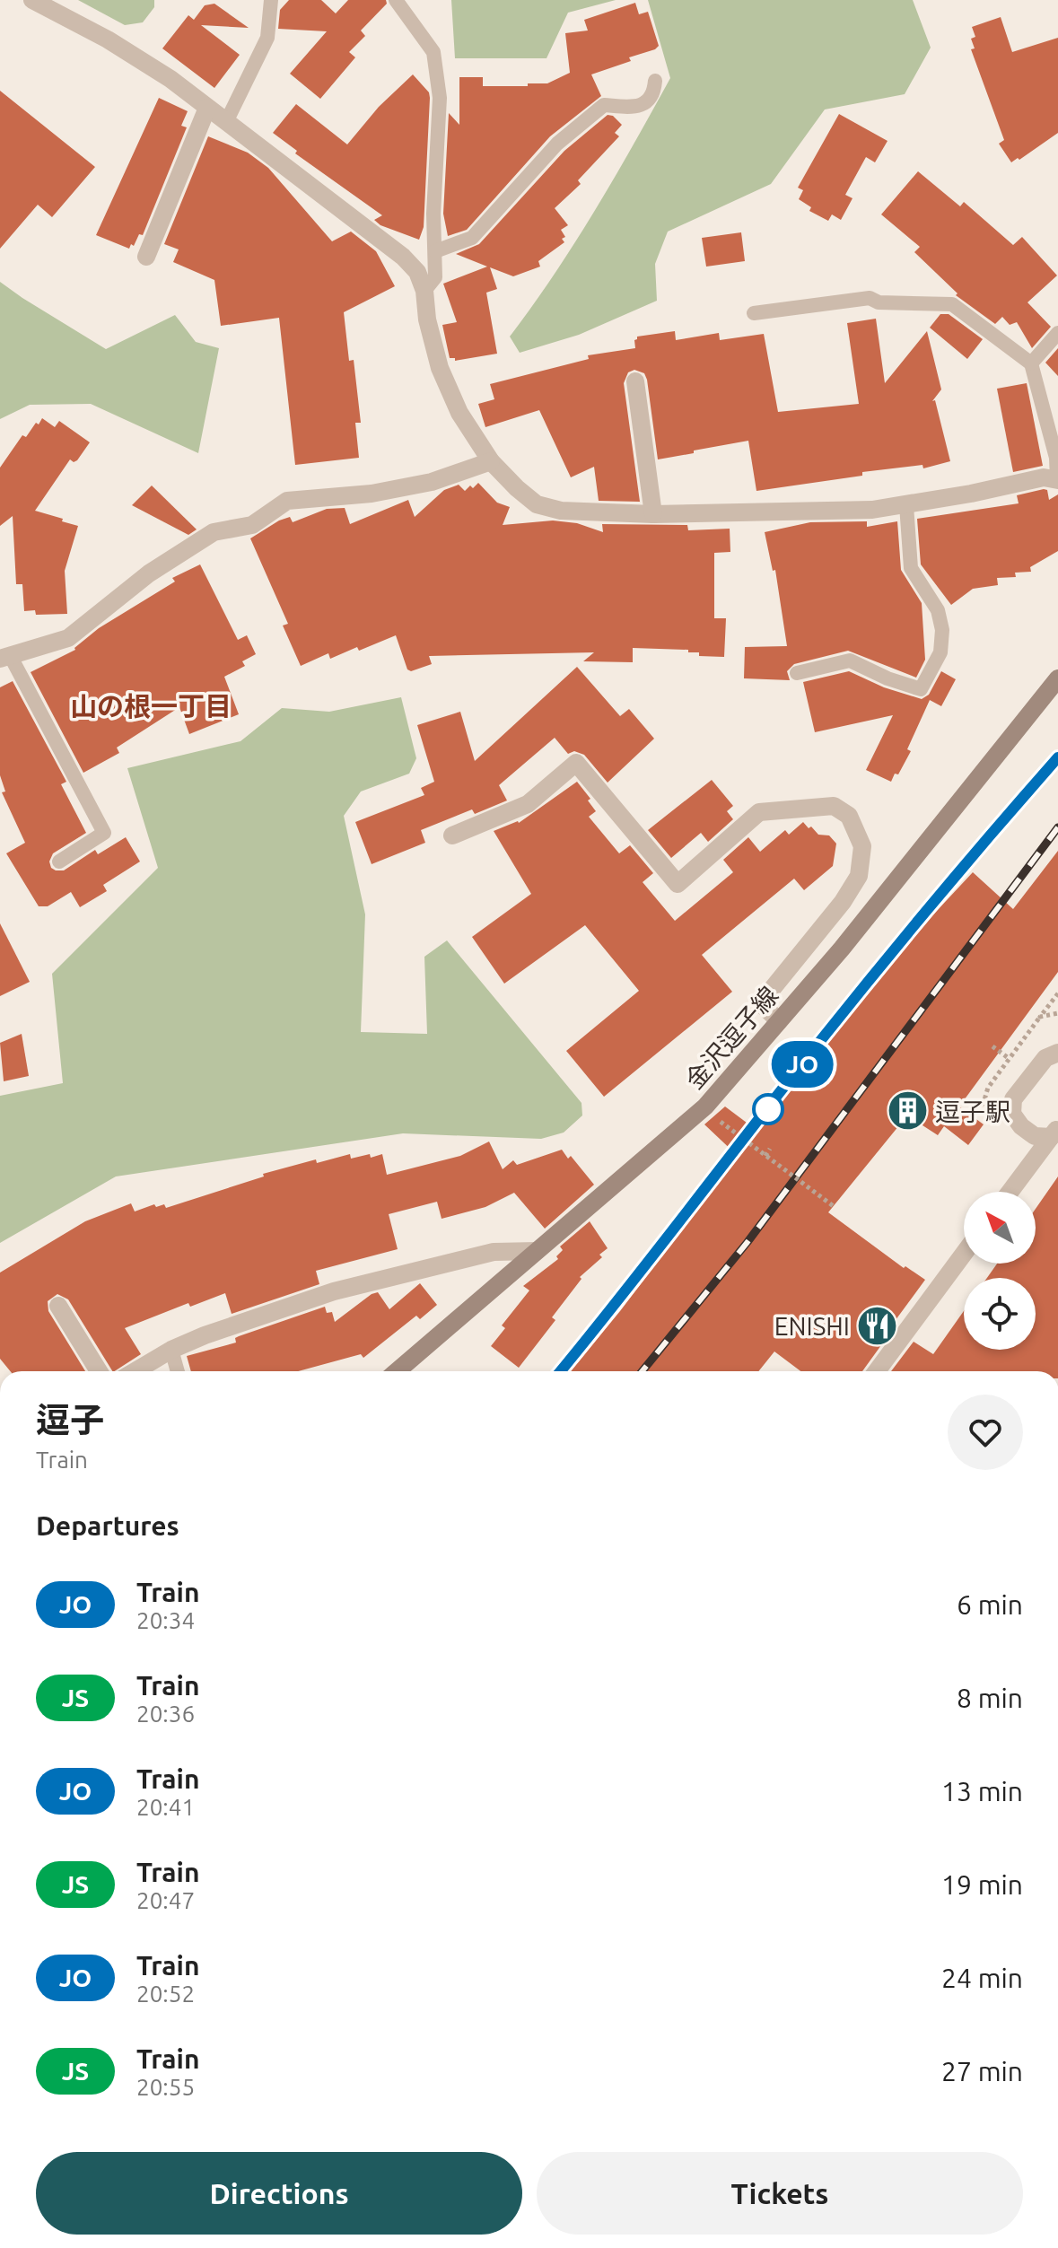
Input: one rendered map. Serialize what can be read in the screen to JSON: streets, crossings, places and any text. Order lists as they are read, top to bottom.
{
  "streets": {
    "main road": ["金沢逗子線"]
  },
  "districts": ["山の根一丁目"],
  "places": {
    "building": ["逗子駅"],
    "restaurant": ["ENISHI"]
  },
  "north": "top left",
  "page": {
    "on_map": "JO",
    "heading": [
      ["逗子", "Train"],
      "Departures"
    ],
    "list": [
      {
        "mark": "JO",
        "name": "Train",
        "note": "20:34",
        "value": "6 min"
      },
      {
        "mark": "JS",
        "name": "Train",
        "note": "20:36",
        "value": "8 min"
      },
      {
        "mark": "JO",
        "name": "Train",
        "note": "20:41",
        "value": "13 min"
      },
      {
        "mark": "JS",
        "name": "Train",
        "note": "20:47",
        "value": "19 min"
      },
      {
        "mark": "JO",
        "name": "Train",
        "note": "20:52",
        "value": "24 min"
      },
      {
        "mark": "JS",
        "name": "Train",
        "note": "20:55",
        "value": "27 min"
      }
    ],
    "buttons": ["Directions", "Tickets"]
  }
}
